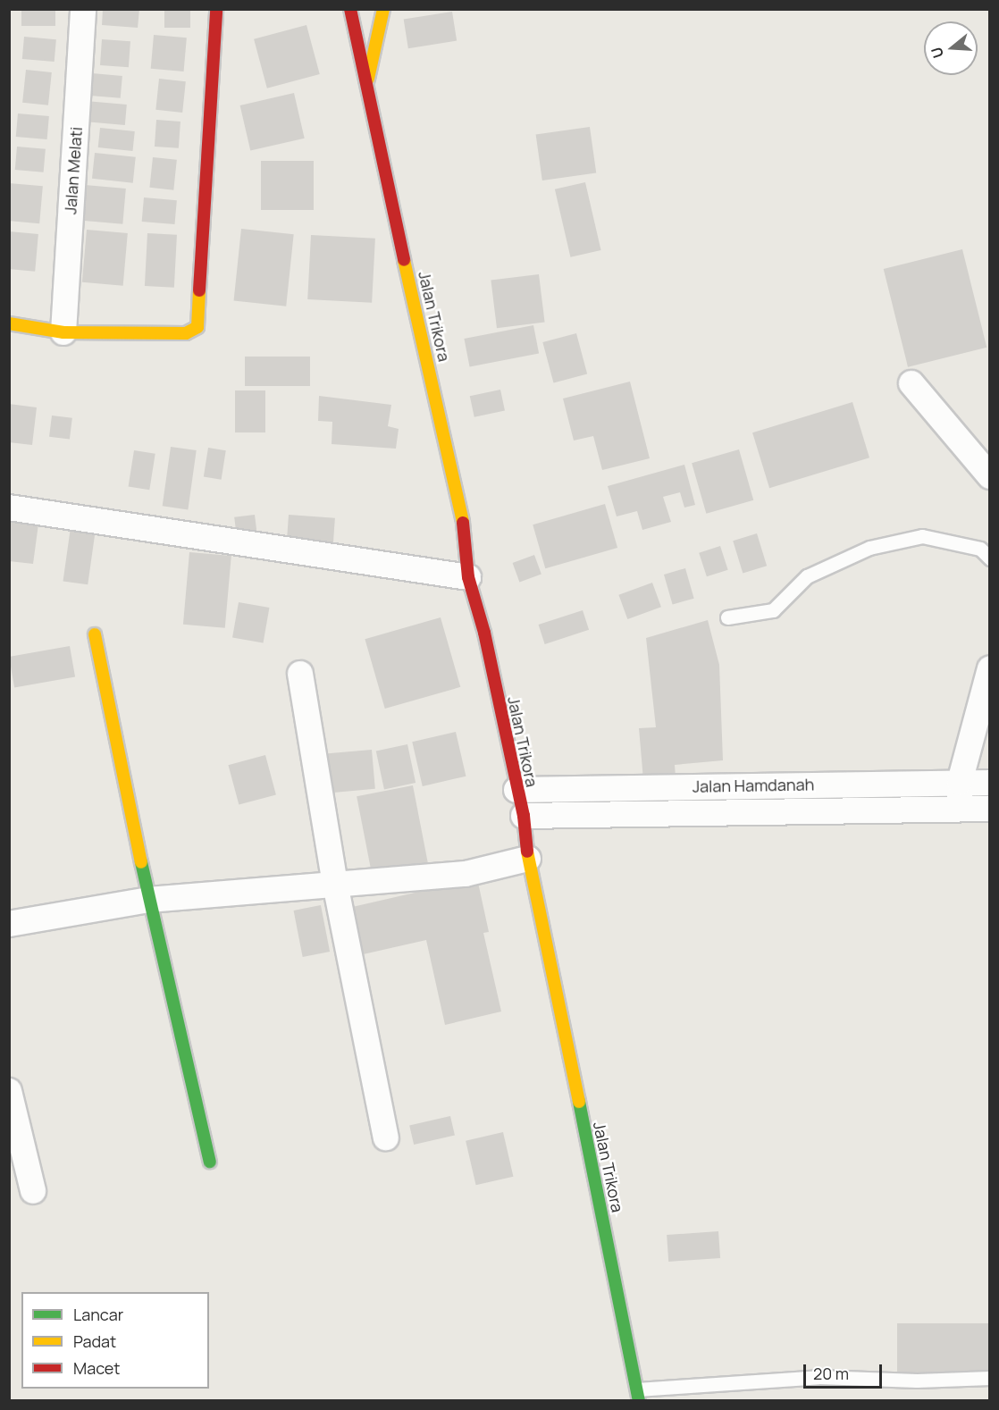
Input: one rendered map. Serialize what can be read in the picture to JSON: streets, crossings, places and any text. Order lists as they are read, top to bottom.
{
  "streets": {
    "main road": ["Jalan Trikora"],
    "street": ["Jalan Melati", "Jalan Hamdanah"]
  },
  "crossings": [
    ["Jalan Trikora", "Jalan Hamdanah"]
  ],
  "legend": ["Lancar", "Padat", "Macet"],
  "scale_bar": "20 m",
  "north": "left"
}
